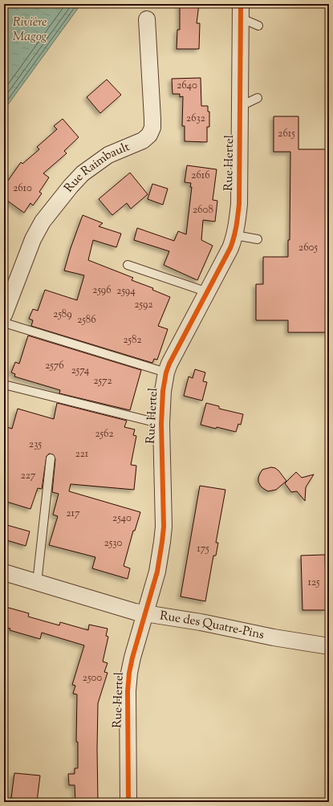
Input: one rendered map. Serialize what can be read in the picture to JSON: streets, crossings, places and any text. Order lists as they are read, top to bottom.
{
  "streets": {
    "street": ["Rue Hertel", "Rue Raimbault", "Rue des Quatre-Pins"]
  },
  "crossings": [
    ["Rue Hertel", "Rue des Quatre-Pins"]
  ],
  "water": ["Rivière Magog"],
  "house_numbers": [
    "2640",
    "2632",
    "2615",
    "2616",
    "2610",
    "2608",
    "2605",
    "2596",
    "2594",
    "2592",
    "2589",
    "2586",
    "2582",
    "2576",
    "2574",
    "2572",
    "2562",
    "235",
    "221",
    "227",
    "217",
    "2540",
    "2530",
    "175",
    "125",
    "2500"
  ]
}
